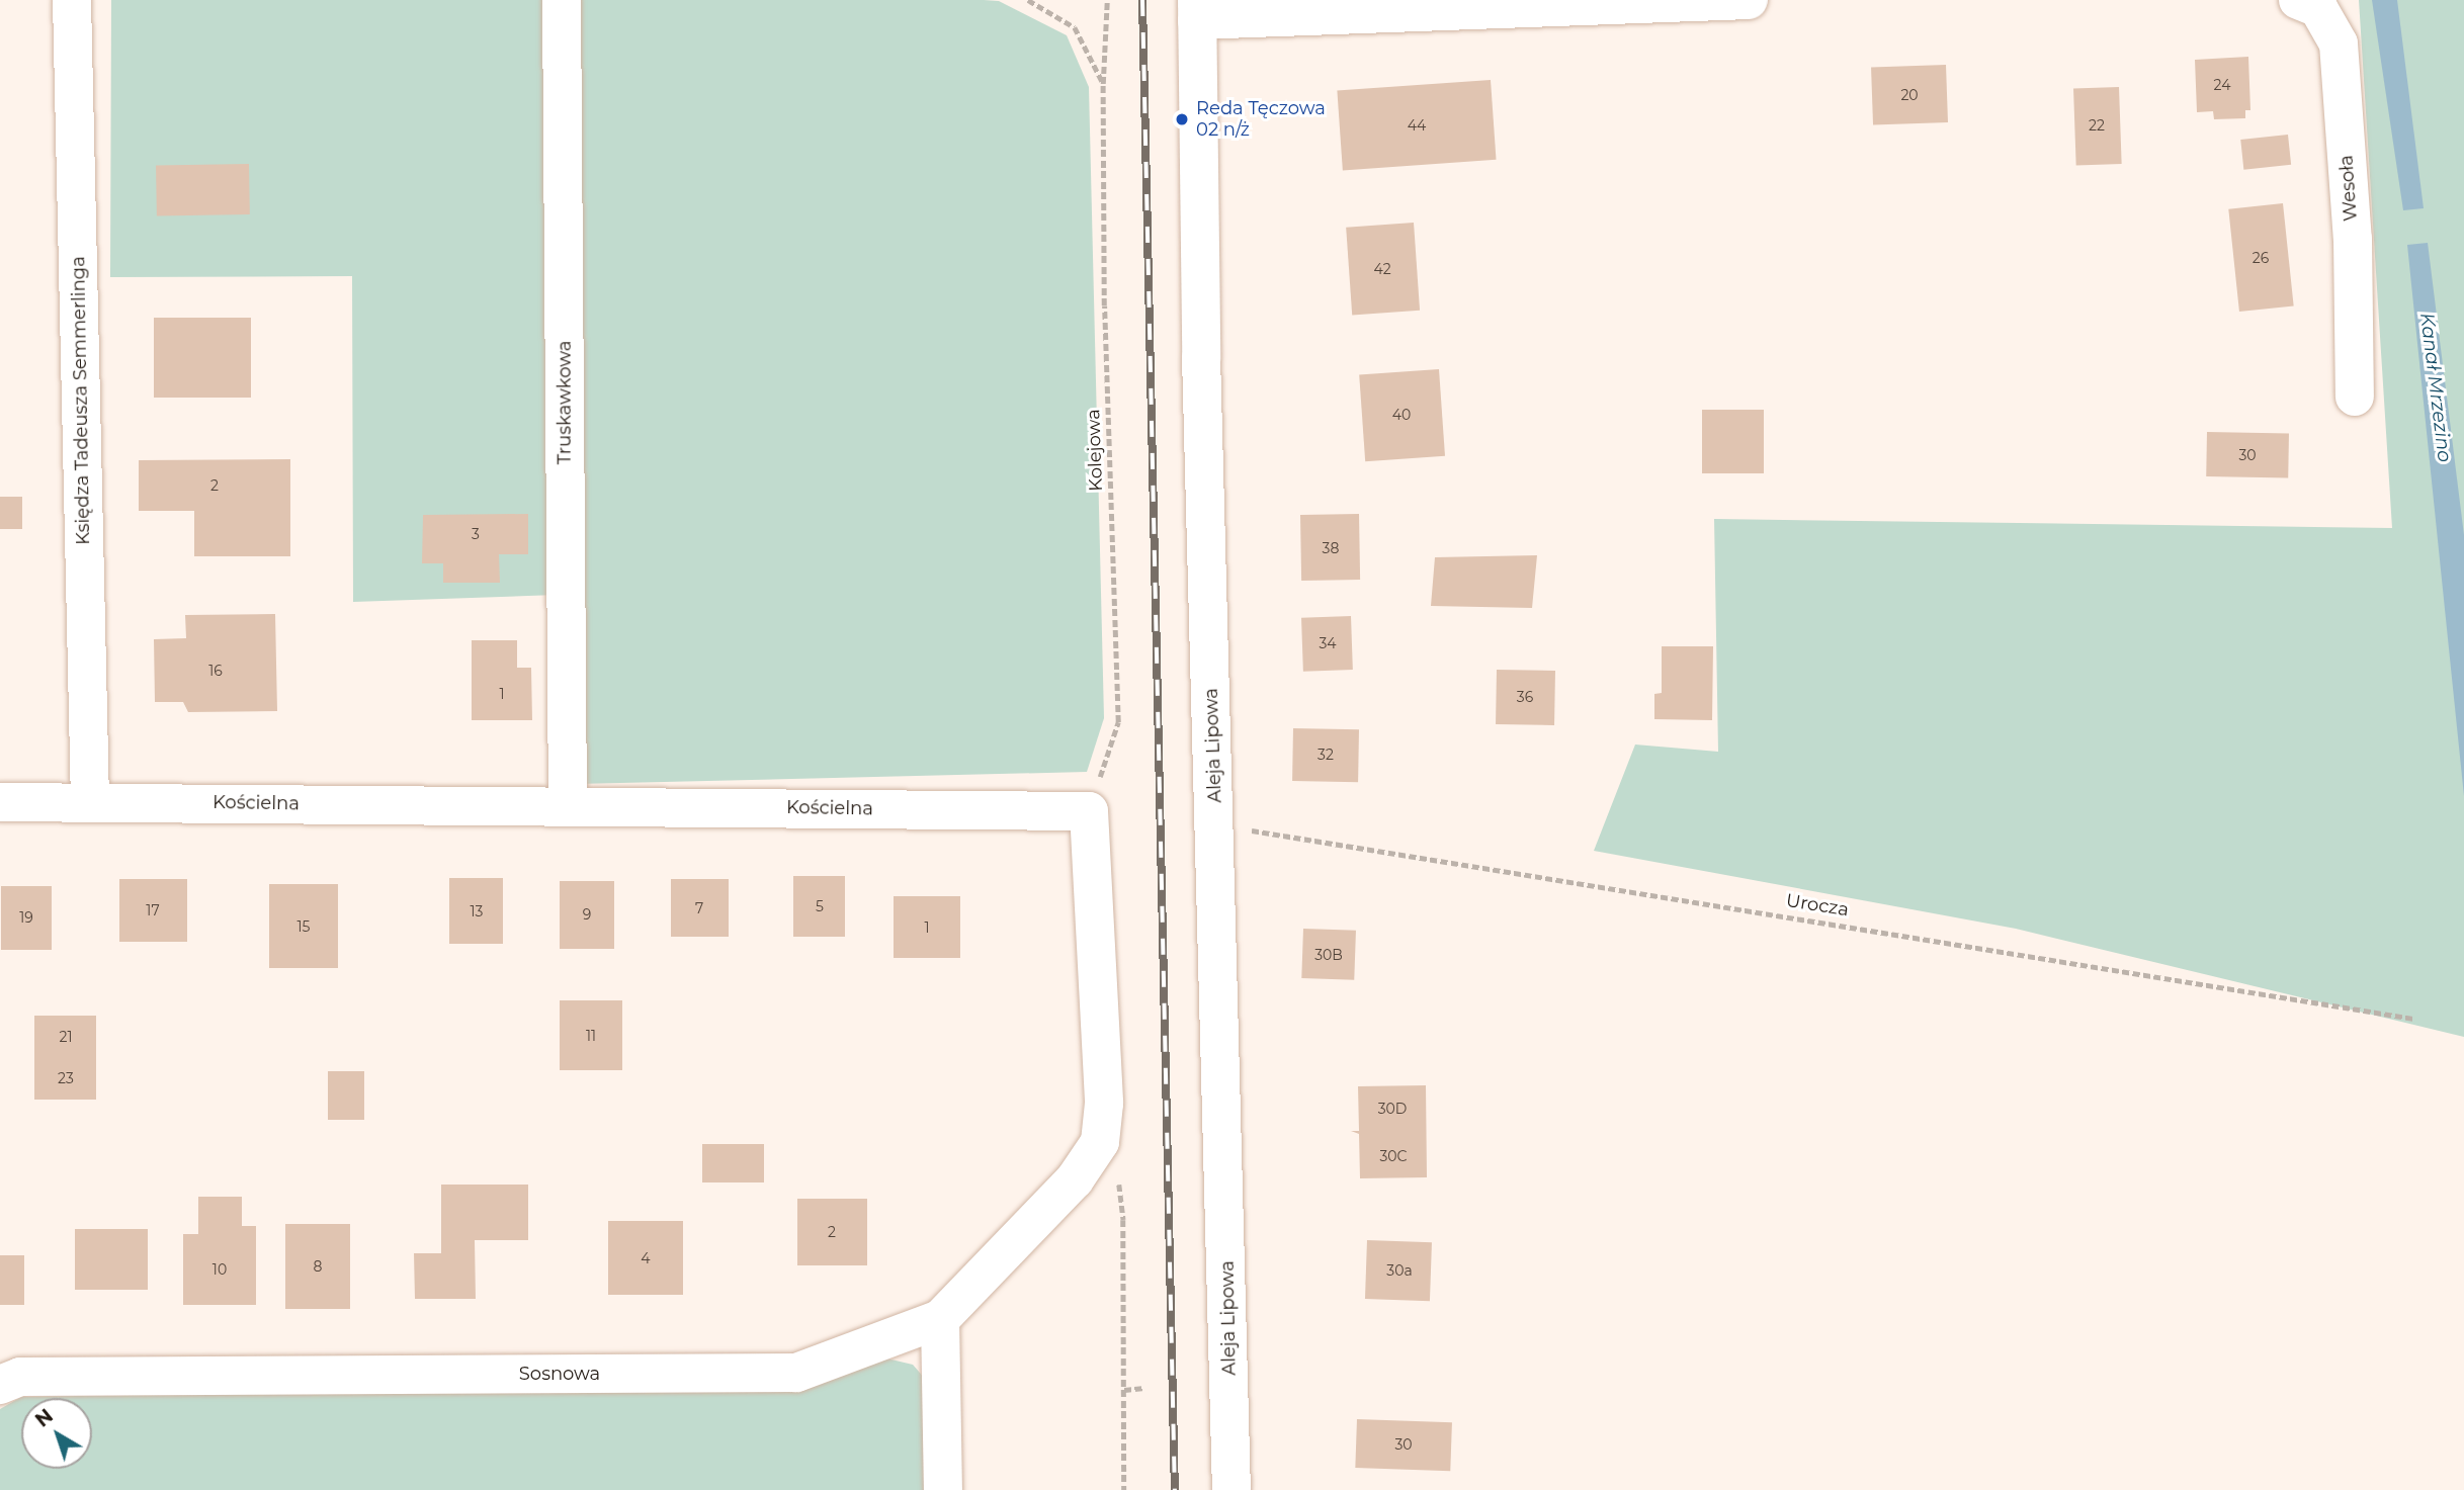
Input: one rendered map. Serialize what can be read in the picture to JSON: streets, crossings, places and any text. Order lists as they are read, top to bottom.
{
  "streets": {
    "street": [
      "Wesoła",
      "Księdza Tadeusza Semmerlinga",
      "Truskawkowa",
      "Aleja Lipowa",
      "Kościelna",
      "Sosnowa"
    ],
    "path": ["Kolejowa", "Urocza"]
  },
  "crossings": [
    ["Księdza Tadeusza Semmerlinga", "Kościelna"],
    ["Truskawkowa", "Kościelna"],
    ["Kolejowa", "Kościelna"],
    ["Aleja Lipowa", "Urocza"]
  ],
  "water": ["Kanał Mrzezino"],
  "places": ["Reda Tęczowa 02 n/ż"],
  "house_numbers": [
    "24",
    "20",
    "44",
    "22",
    "26",
    "42",
    "40",
    "30",
    "2",
    "3",
    "38",
    "34",
    "16",
    "1",
    "36",
    "32",
    "5",
    "7",
    "17",
    "13",
    "9",
    "19",
    "15",
    "1",
    "30B",
    "11",
    "21",
    "23",
    "30D",
    "30C",
    "2",
    "4",
    "8",
    "10",
    "30a",
    "30"
  ],
  "north": "top left"
}
